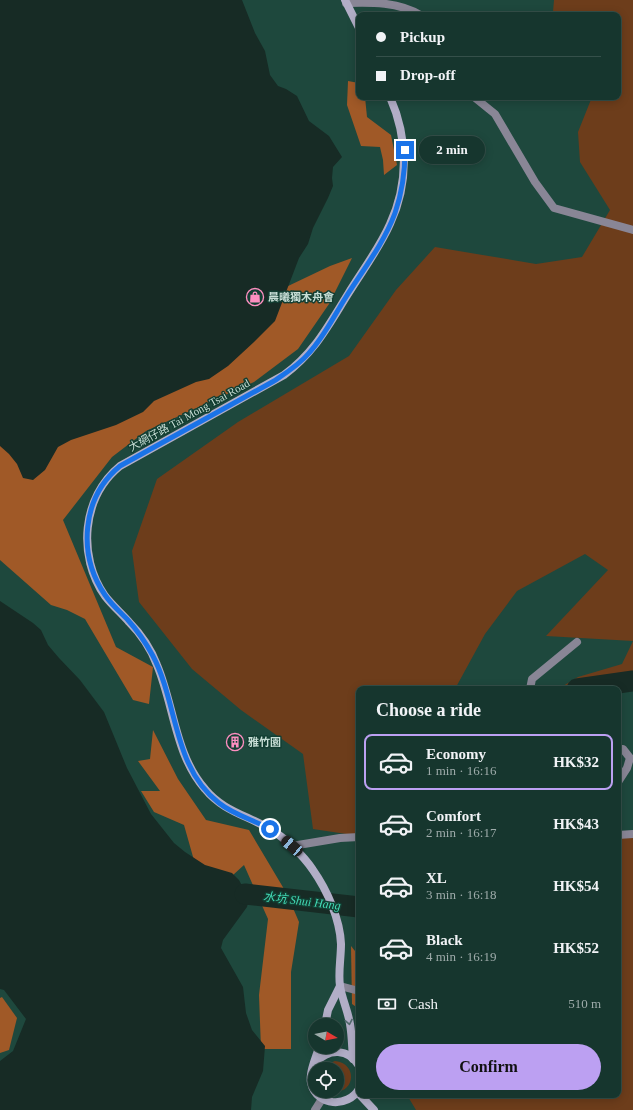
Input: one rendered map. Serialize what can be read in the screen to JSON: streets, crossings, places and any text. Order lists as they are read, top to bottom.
{
  "streets": {
    "main road": ["大網仔路 Tai Mong Tsai Road"]
  },
  "water": ["水坑 Shui Hang"],
  "places": {
    "shop": ["晨曦獨木舟會"],
    "building": ["雅竹園"]
  },
  "north": "right",
  "page": {
    "banner": ["Pickup", "Drop-off"],
    "bubble": "2 min",
    "heading": "Choose a ride",
    "list": [
      {
        "name": "Economy",
        "note": "1 min · 16:16",
        "value": "HK$32"
      },
      {
        "name": "Comfort",
        "note": "2 min · 16:17",
        "value": "HK$43"
      },
      {
        "name": "XL",
        "note": "3 min · 16:18",
        "value": "HK$54"
      },
      {
        "name": "Black",
        "note": "4 min · 16:19",
        "value": "HK$52"
      }
    ],
    "pay": ["Cash", "510 m"],
    "buttons": "Confirm"
  }
}
